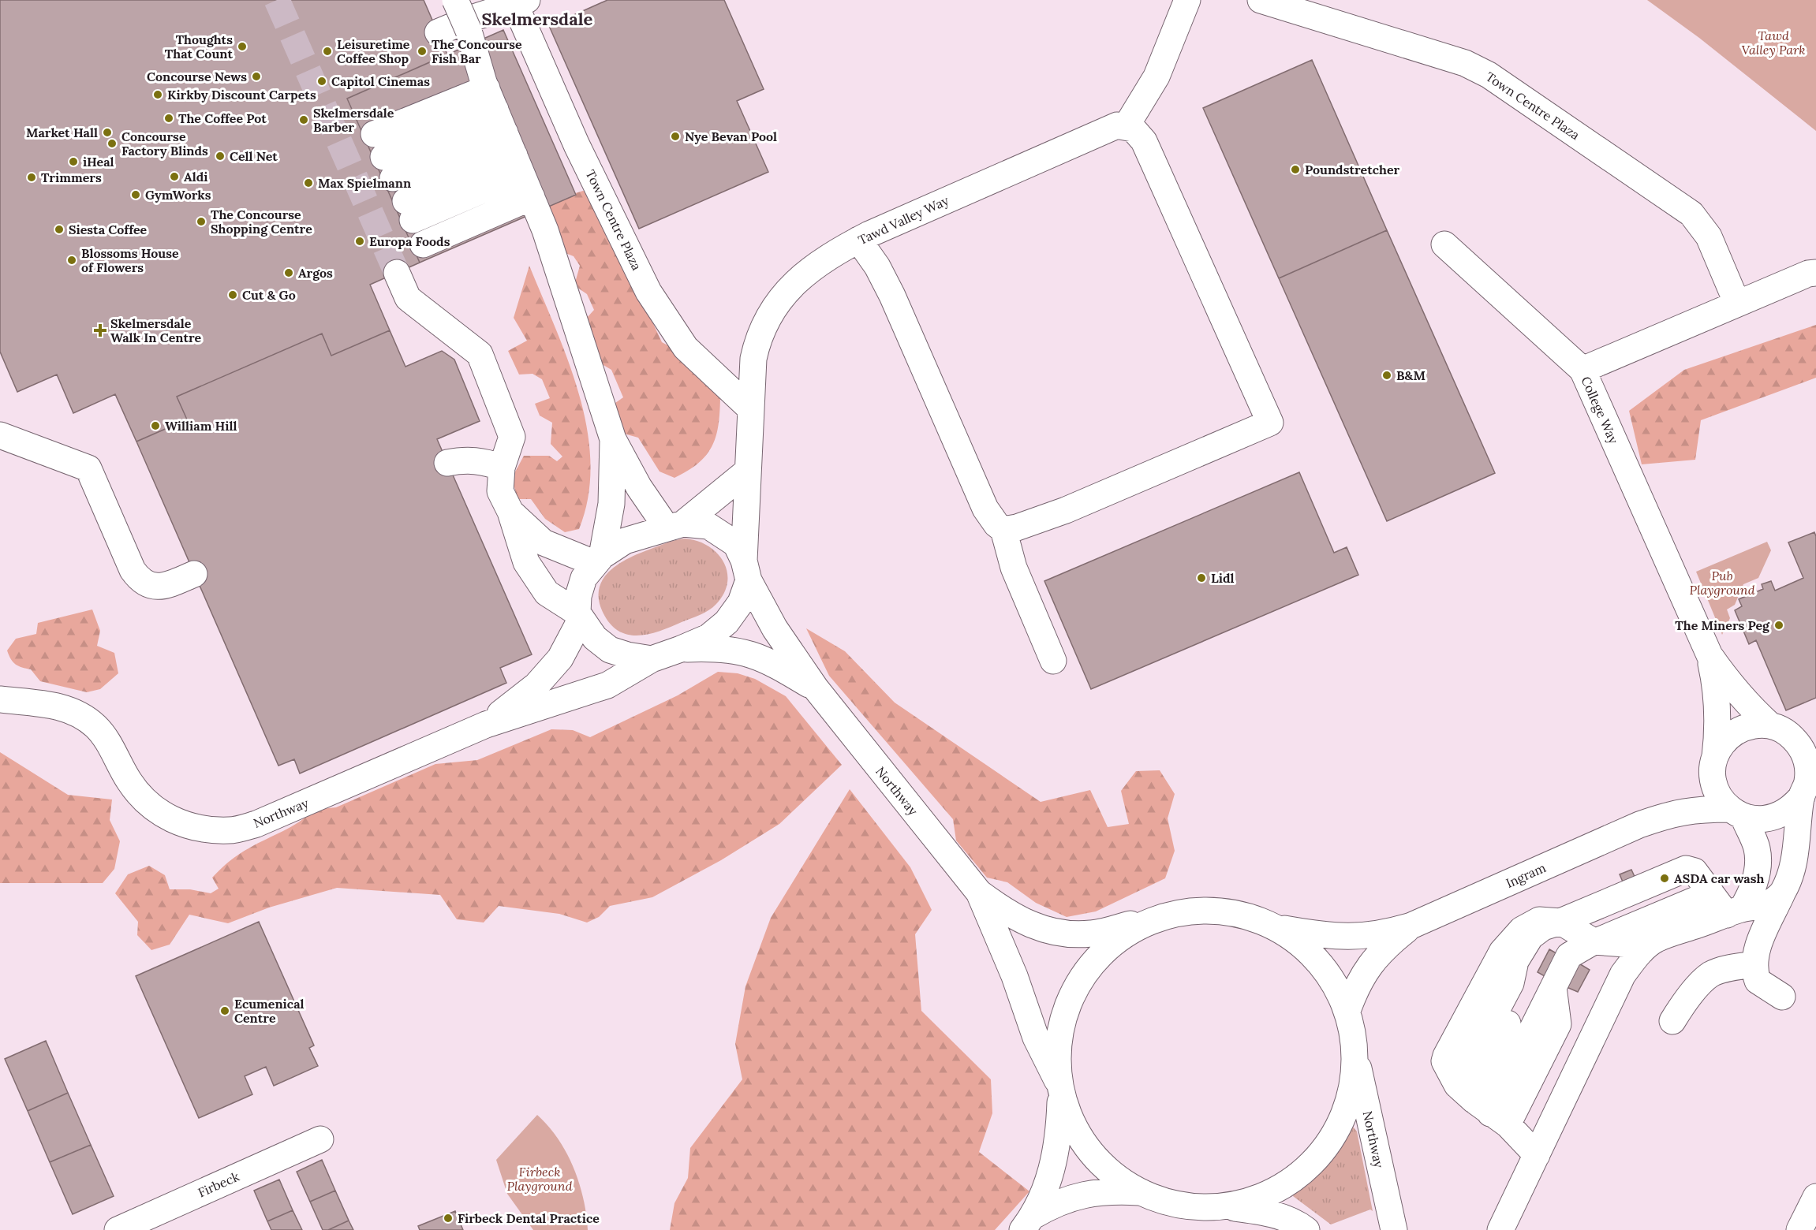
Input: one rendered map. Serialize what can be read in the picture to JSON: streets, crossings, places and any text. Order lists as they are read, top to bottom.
{
  "streets": {
    "street": [
      "Town Centre Plaza",
      "Tawd Valley Way",
      "College Way",
      "Northway",
      "Ingram",
      "Firbeck"
    ]
  },
  "crossings": [
    ["Town Centre Plaza", "Tawd Valley Way"],
    ["Town Centre Plaza", "College Way"],
    ["Tawd Valley Way", "Northway"],
    ["College Way", "Ingram"],
    ["Northway", "Ingram"]
  ],
  "districts": ["Skelmersdale"],
  "parks": ["Tawd Valley Park", "Pub Playground", "Firbeck Playground"],
  "places": {
    "other": [
      "Thoughts That Count",
      "Leisuretime Coffee Shop",
      "The Concourse Fish Bar",
      "Concourse News",
      "Capitol Cinemas",
      "Kirkby Discount Carpets",
      "The Coffee Pot",
      "Skelmersdale Barber",
      "Market Hall",
      "Nye Bevan Pool",
      "Concourse Factory Blinds",
      "Cell Net",
      "iHeal",
      "Poundstretcher",
      "Aldi",
      "Trimmers",
      "Max Spielmann",
      "GymWorks",
      "The Concourse Shopping Centre",
      "Siesta Coffee",
      "Europa Foods",
      "Blossoms House of Flowers",
      "Argos",
      "Cut & Go",
      "B&M",
      "William Hill",
      "Lidl",
      "The Miners Peg",
      "ASDA car wash",
      "Ecumenical Centre",
      "Firbeck Dental Practice"
    ],
    "health": ["Skelmersdale Walk In Centre"]
  }
}
